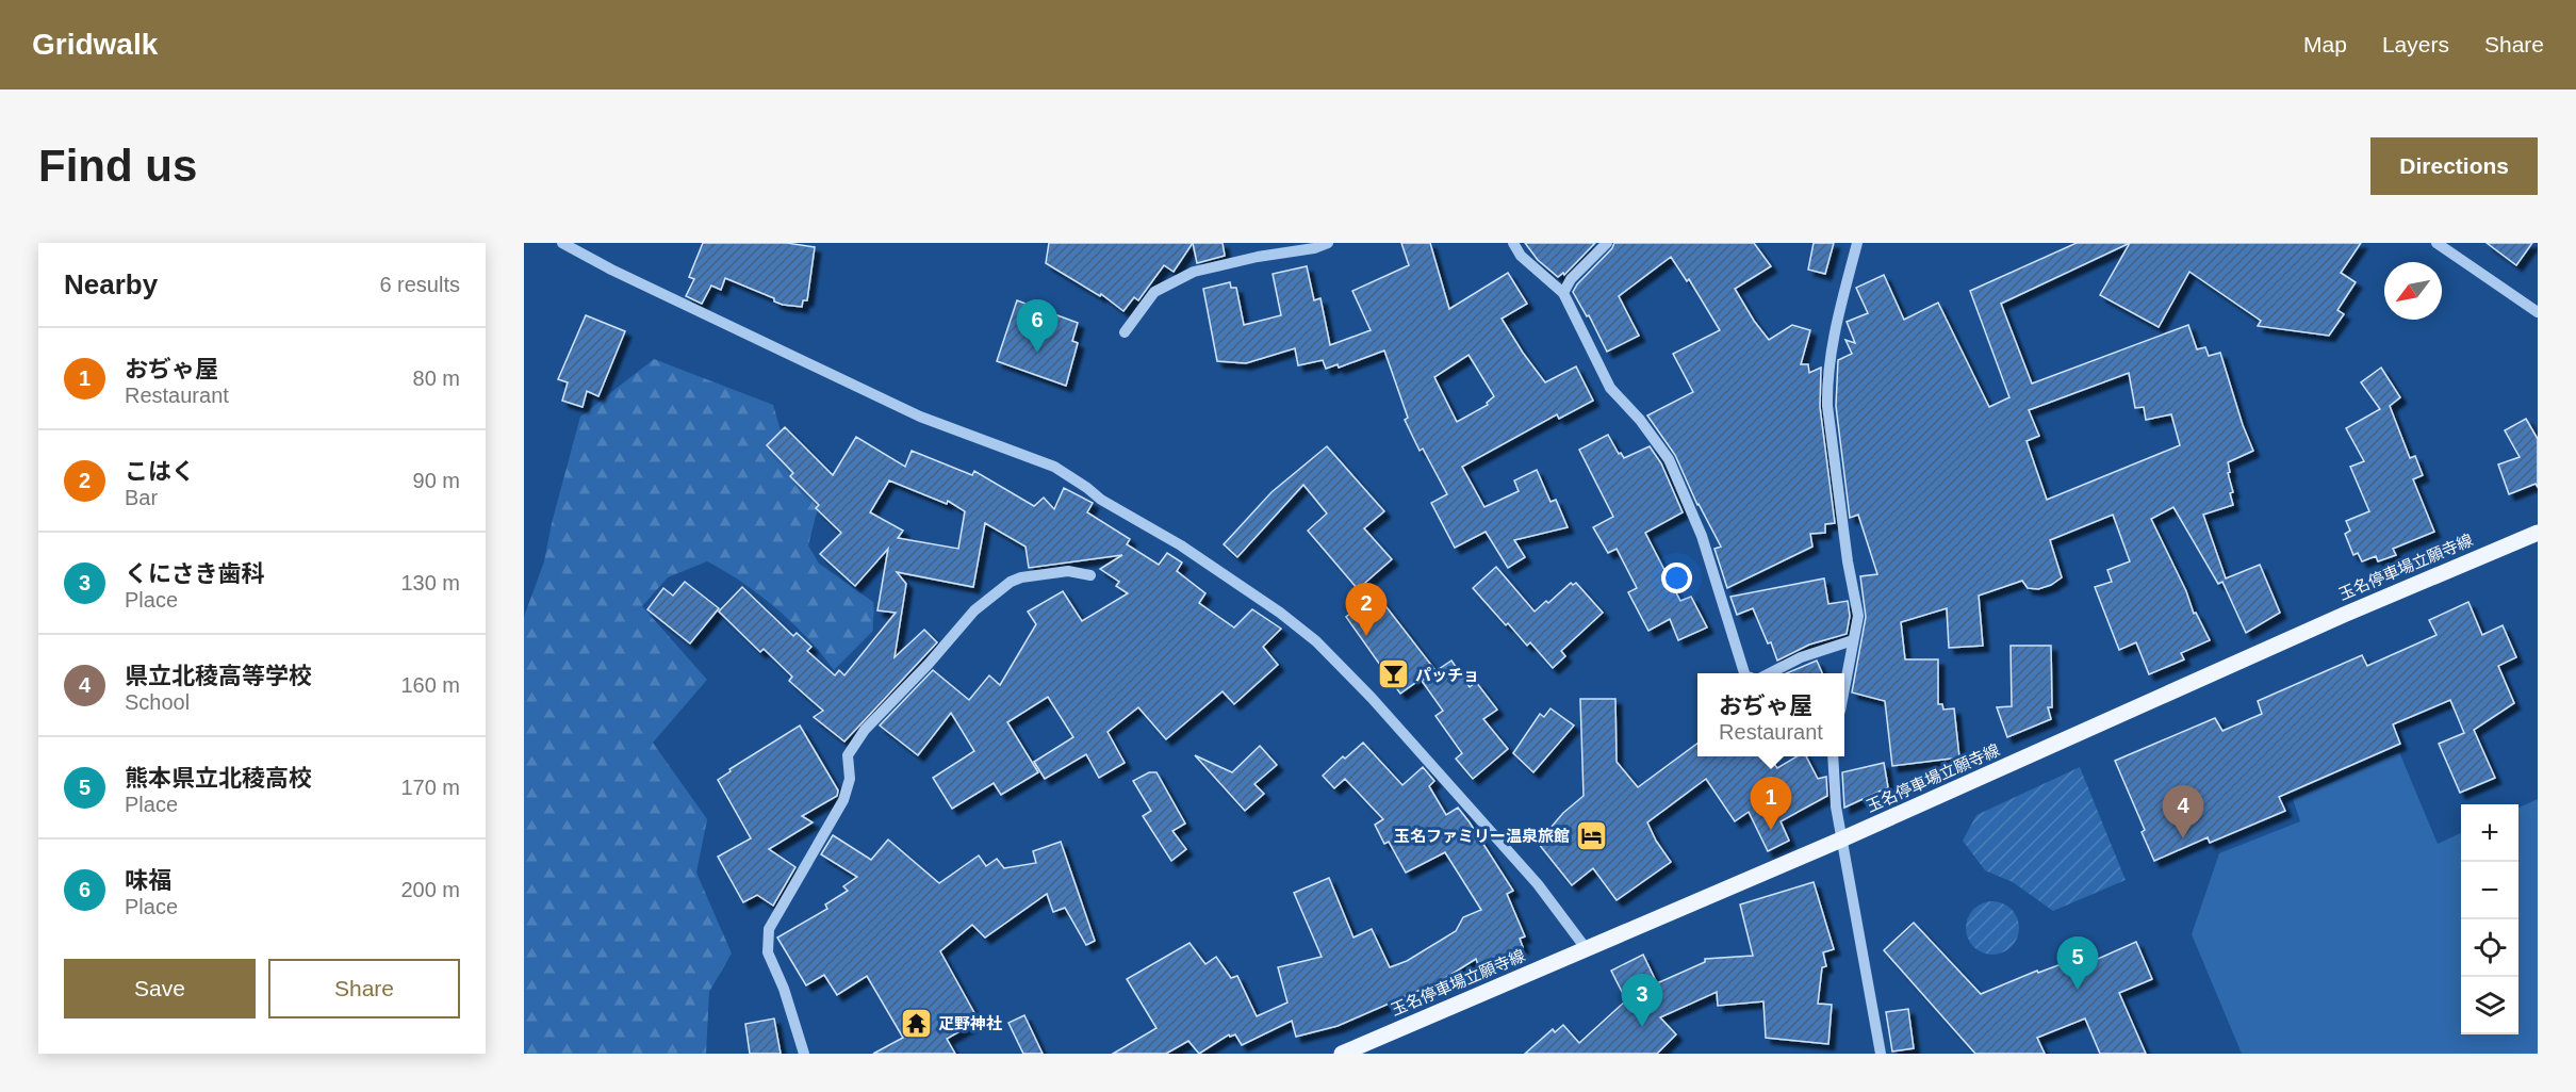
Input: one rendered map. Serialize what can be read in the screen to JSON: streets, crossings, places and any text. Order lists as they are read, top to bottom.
{
  "streets": {
    "main road": ["玉名停車場立願寺線"]
  },
  "places": {
    "bar": ["パッチョ"],
    "hotel": ["玉名ファミリー温泉旅館"],
    "temple": ["疋野神社"]
  },
  "north": "bottom left",
  "page": {
    "header": "Gridwalk",
    "nav": ["Map", "Layers", "Share"],
    "buttons": [
      "Directions",
      ["Save", "Share"]
    ],
    "title": "Find us",
    "heading": ["Nearby", "6 results"],
    "pins": [
      "6",
      "2",
      "1",
      "4",
      "5",
      "3"
    ],
    "list": [
      {
        "mark": "1",
        "name": "おぢゃ屋",
        "note": "Restaurant",
        "value": "80 m"
      },
      {
        "mark": "2",
        "name": "こはく",
        "note": "Bar",
        "value": "90 m"
      },
      {
        "mark": "3",
        "name": "くにさき歯科",
        "note": "Place",
        "value": "130 m"
      },
      {
        "mark": "4",
        "name": "県立北稜高等学校",
        "note": "School",
        "value": "160 m"
      },
      {
        "mark": "5",
        "name": "熊本県立北稜高校",
        "note": "Place",
        "value": "170 m"
      },
      {
        "mark": "6",
        "name": "味福",
        "note": "Place",
        "value": "200 m"
      }
    ],
    "popup": ["おぢゃ屋", "Restaurant"],
    "map_buttons": ["+", "−"]
  }
}
